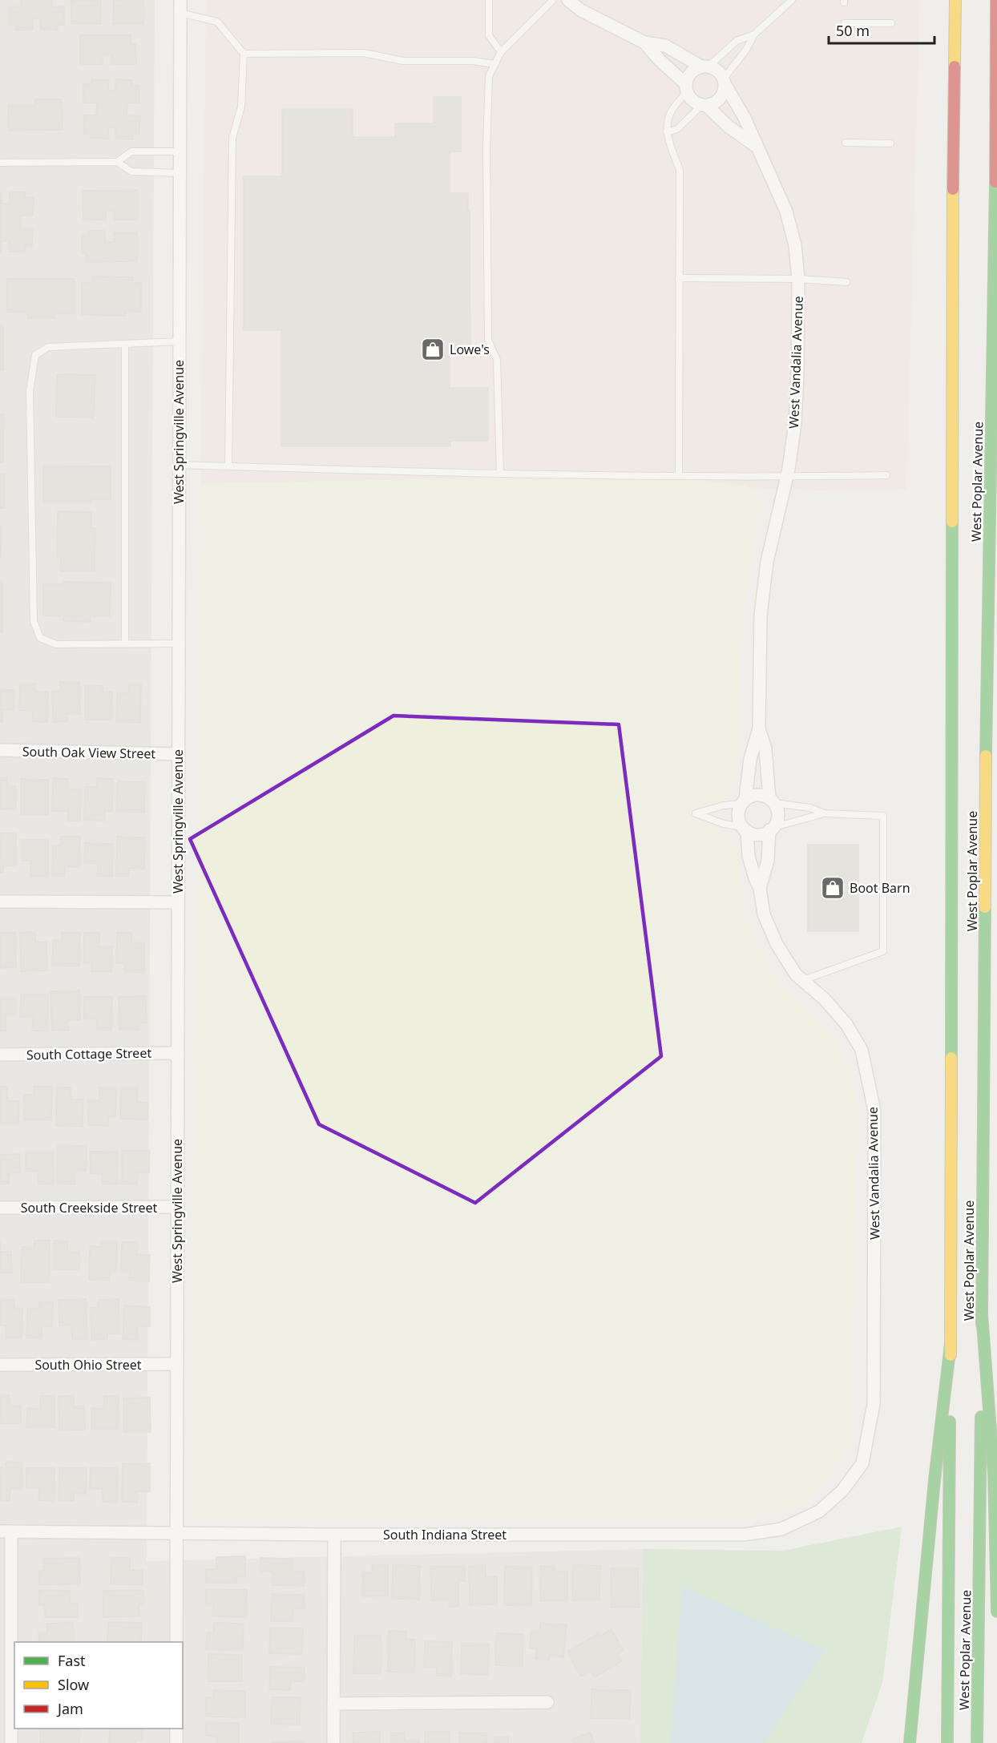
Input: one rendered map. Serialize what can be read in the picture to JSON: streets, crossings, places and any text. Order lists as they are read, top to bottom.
{
  "streets": {
    "main road": ["West Poplar Avenue"],
    "street": [
      "West Vandalia Avenue",
      "West Springville Avenue",
      "South Oak View Street",
      "South Cottage Street",
      "South Creekside Street",
      "South Ohio Street",
      "South Indiana Street"
    ]
  },
  "crossings": [
    ["West Vandalia Avenue", "South Indiana Street"],
    ["West Springville Avenue", "South Oak View Street"],
    ["West Springville Avenue", "South Cottage Street"],
    ["West Springville Avenue", "South Creekside Street"],
    ["West Springville Avenue", "South Ohio Street"],
    ["West Springville Avenue", "South Indiana Street"]
  ],
  "places": {
    "shop": ["Lowe's", "Boot Barn"]
  },
  "legend": ["Fast", "Slow", "Jam"],
  "scale_bar": "50 m"
}
